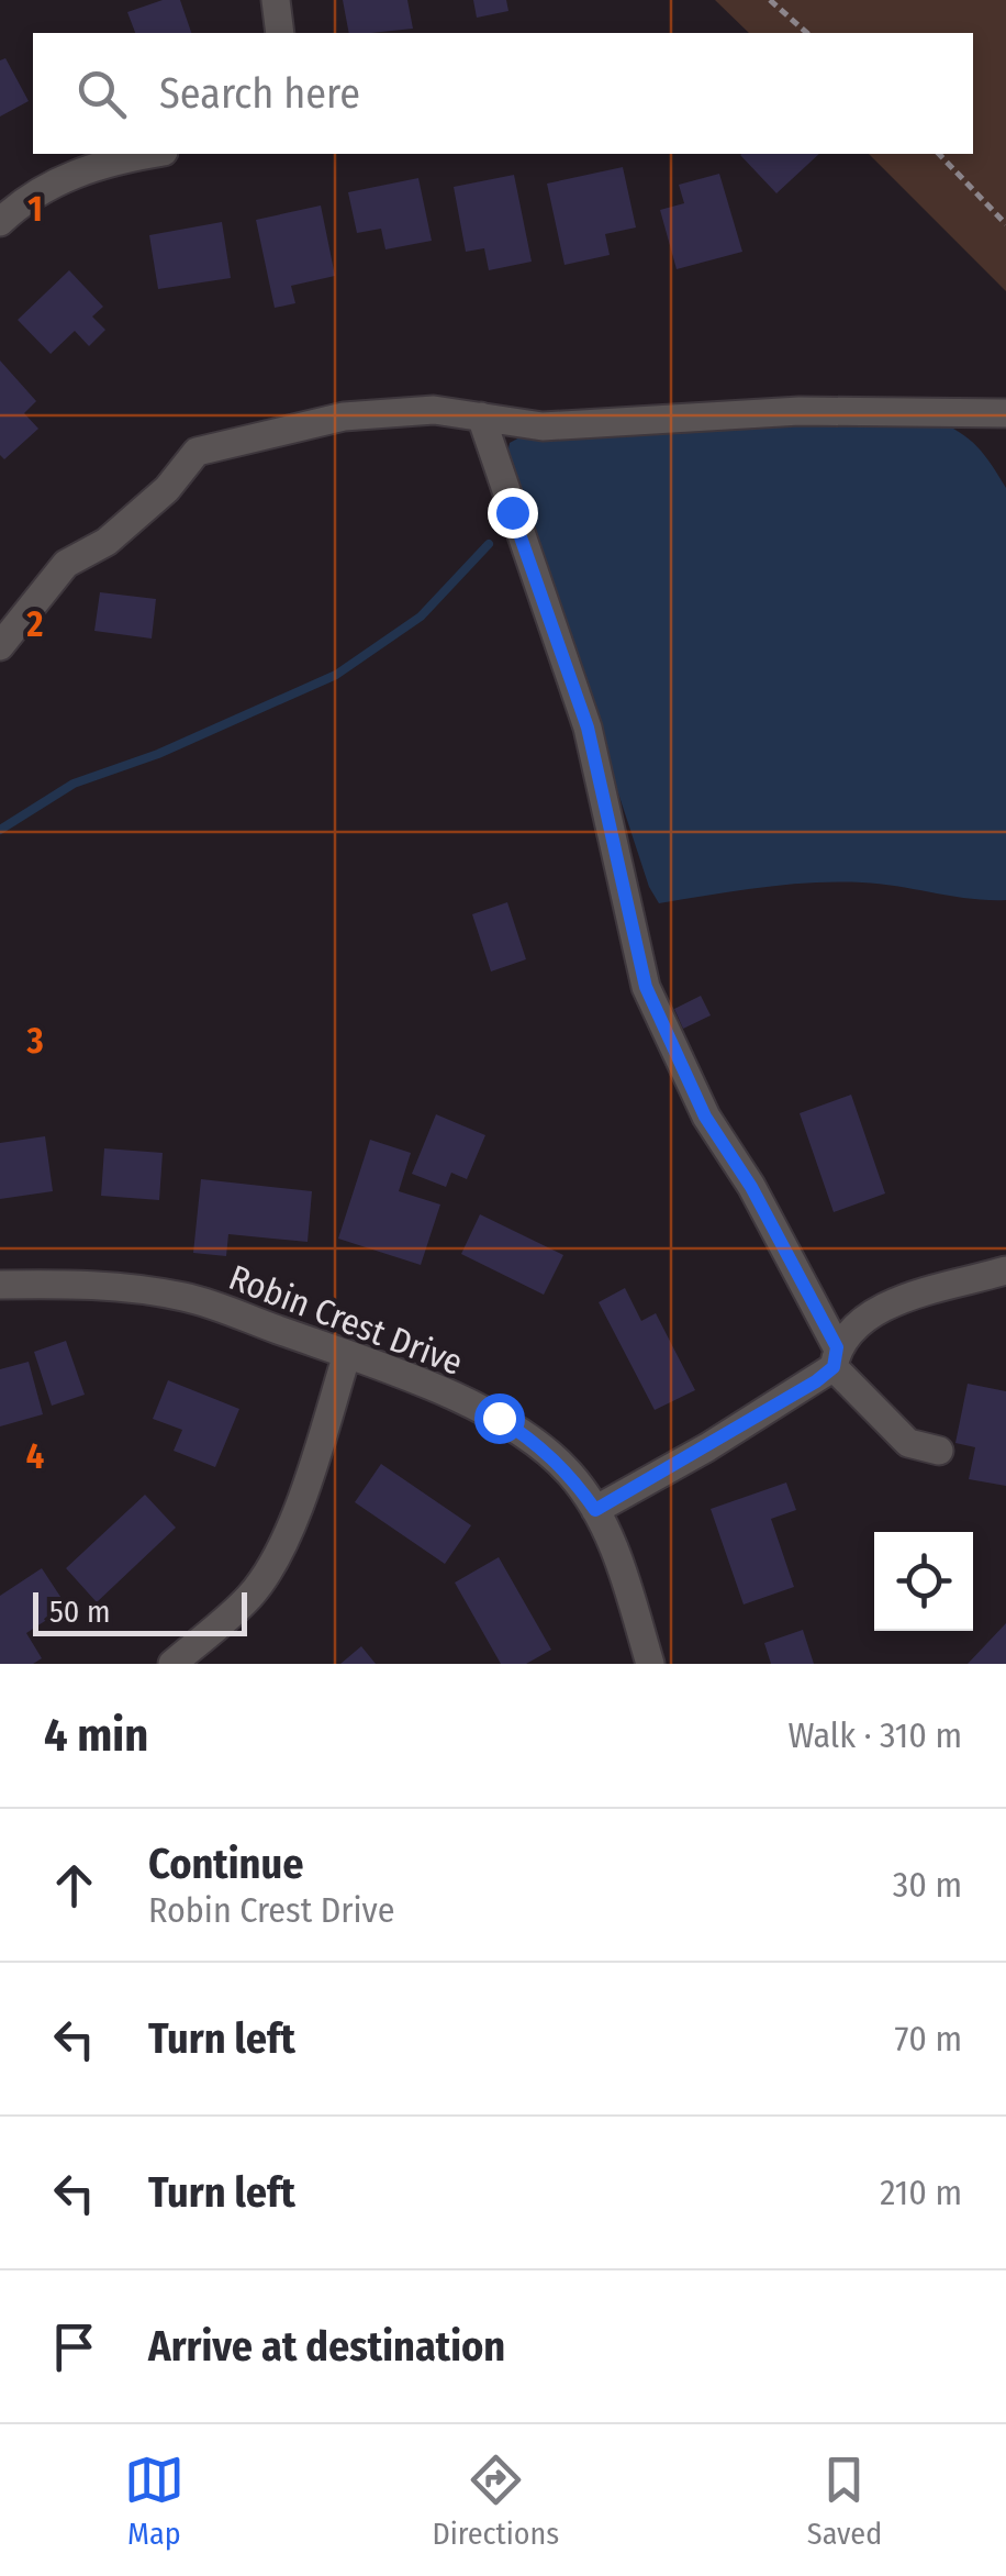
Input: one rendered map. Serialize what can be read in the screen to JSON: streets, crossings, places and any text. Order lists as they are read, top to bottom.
{
  "streets": {
    "street": ["Robin Crest Drive"]
  },
  "scale_bar": "50 m",
  "page": {
    "search": "Search here",
    "scale": "50 m",
    "heading": ["4 min", "Walk · 310 m"],
    "list": [
      ["Continue", "Robin Crest Drive", "30 m"],
      ["Turn left", "70 m"],
      ["Turn left", "210 m"],
      "Arrive at destination"
    ],
    "nav": ["Map", "Directions", "Saved"]
  },
  "grid": {
    "rows": [
      "1",
      "2",
      "3",
      "4"
    ]
  }
}
